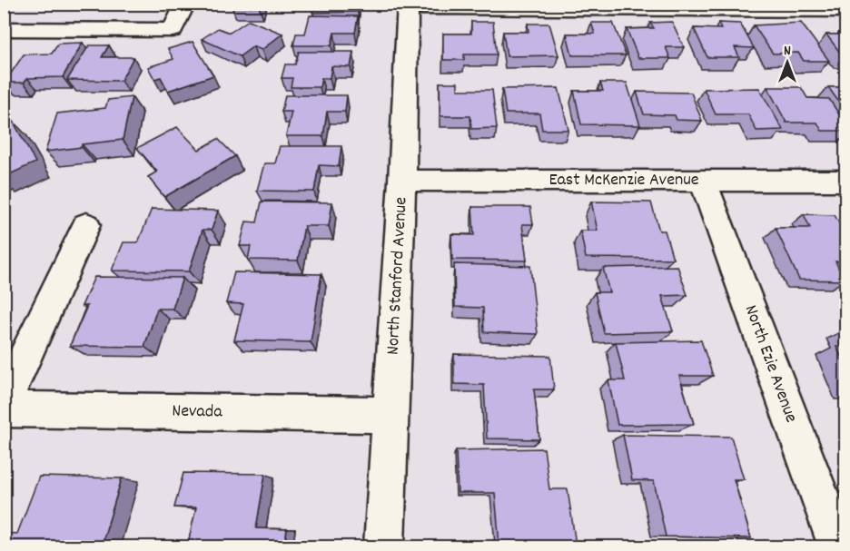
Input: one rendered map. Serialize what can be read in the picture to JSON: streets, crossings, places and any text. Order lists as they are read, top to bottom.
{
  "streets": {
    "street": [
      "East McKenzie Avenue",
      "North Stanford Avenue",
      "North Ezie Avenue",
      "Nevada"
    ]
  },
  "crossings": [
    ["East McKenzie Avenue", "North Stanford Avenue"],
    ["East McKenzie Avenue", "North Ezie Avenue"],
    ["North Stanford Avenue", "Nevada"]
  ],
  "north": "top"
}
